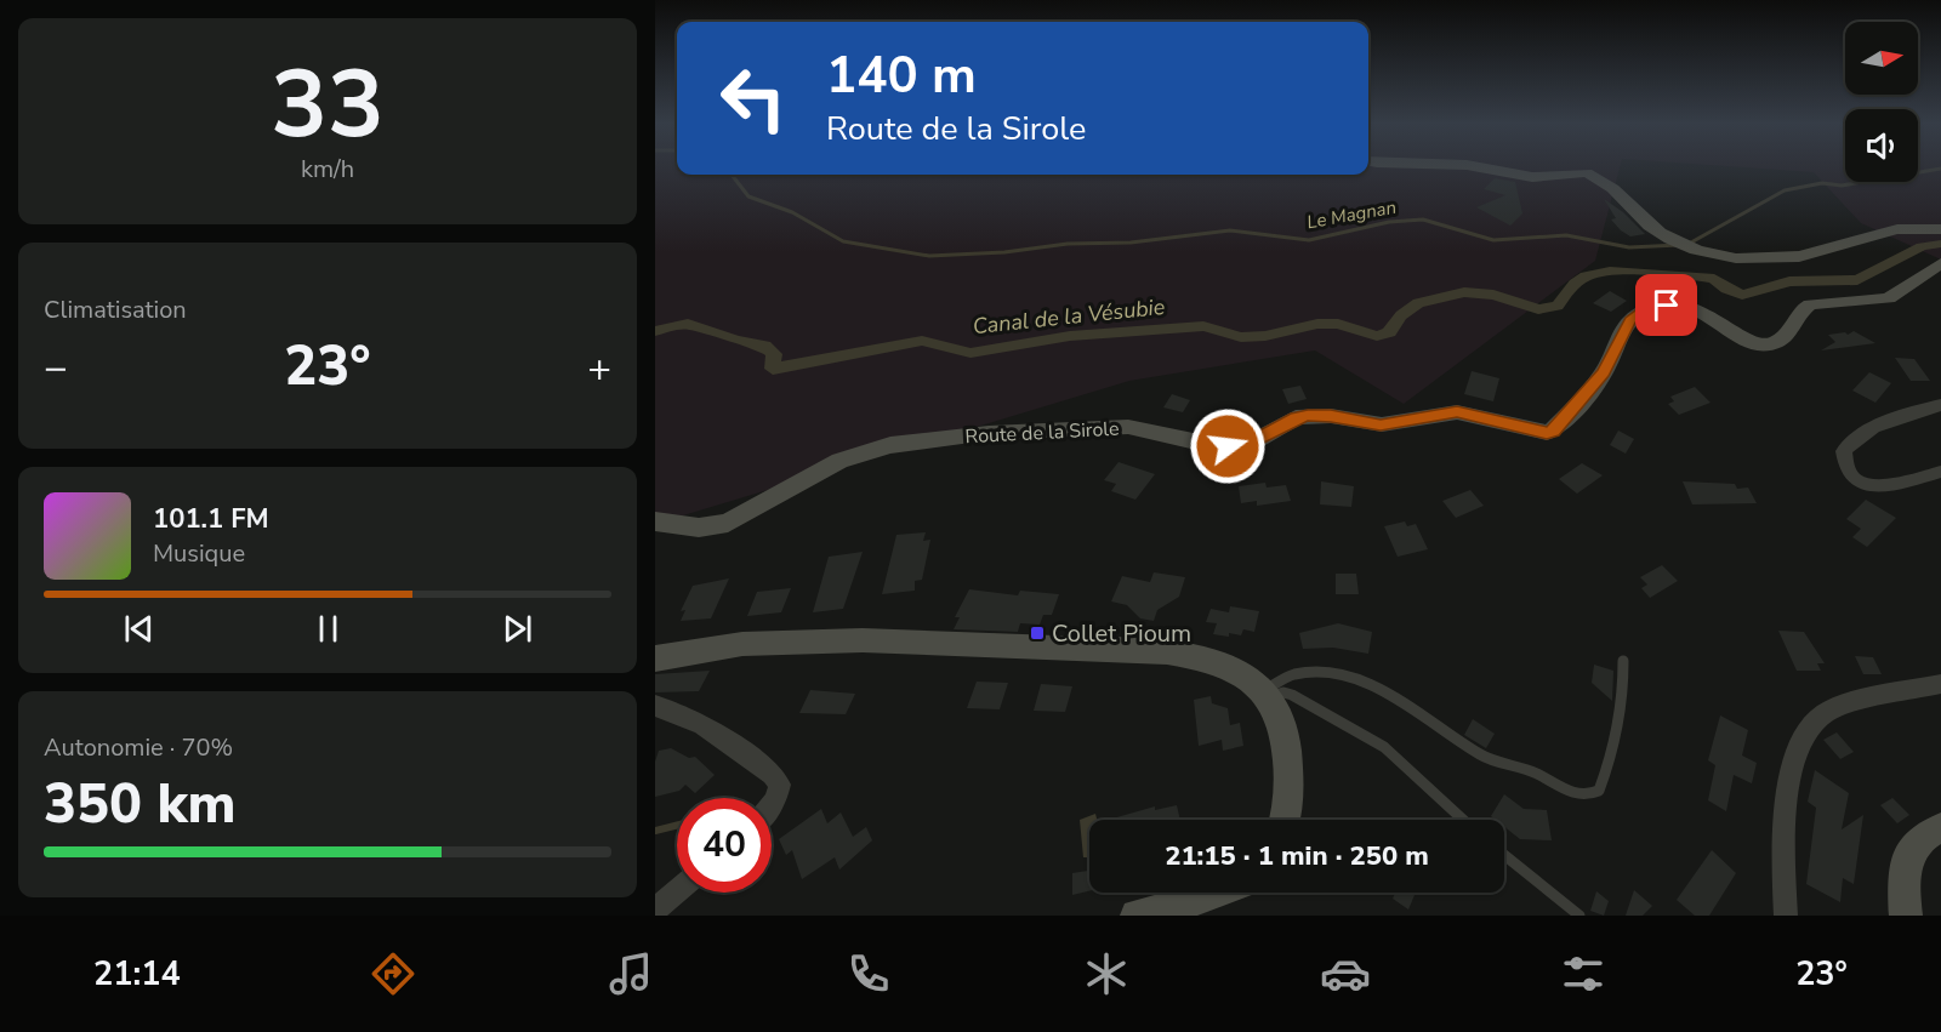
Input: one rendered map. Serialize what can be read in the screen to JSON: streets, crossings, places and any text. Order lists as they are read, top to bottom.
{
  "streets": {
    "street": ["Route de la Sirole"]
  },
  "water": ["Le Magnan", "Canal de la Vésubie"],
  "places": {
    "transit": ["Collet Pioum"]
  },
  "north": "right",
  "page": {
    "tile": [
      ["33", "km/h"],
      "Climatisation",
      ["Autonomie · 70%", "350 km"]
    ],
    "turn": ["140 m", "Route de la Sirole"],
    "heat": ["−", "23°", "+"],
    "song": ["101.1 FM", "Musique"],
    "limit": "40",
    "trip": "21:15 · 1 min · 250 m",
    "tabs": ["21:14", "23°"]
  }
}
